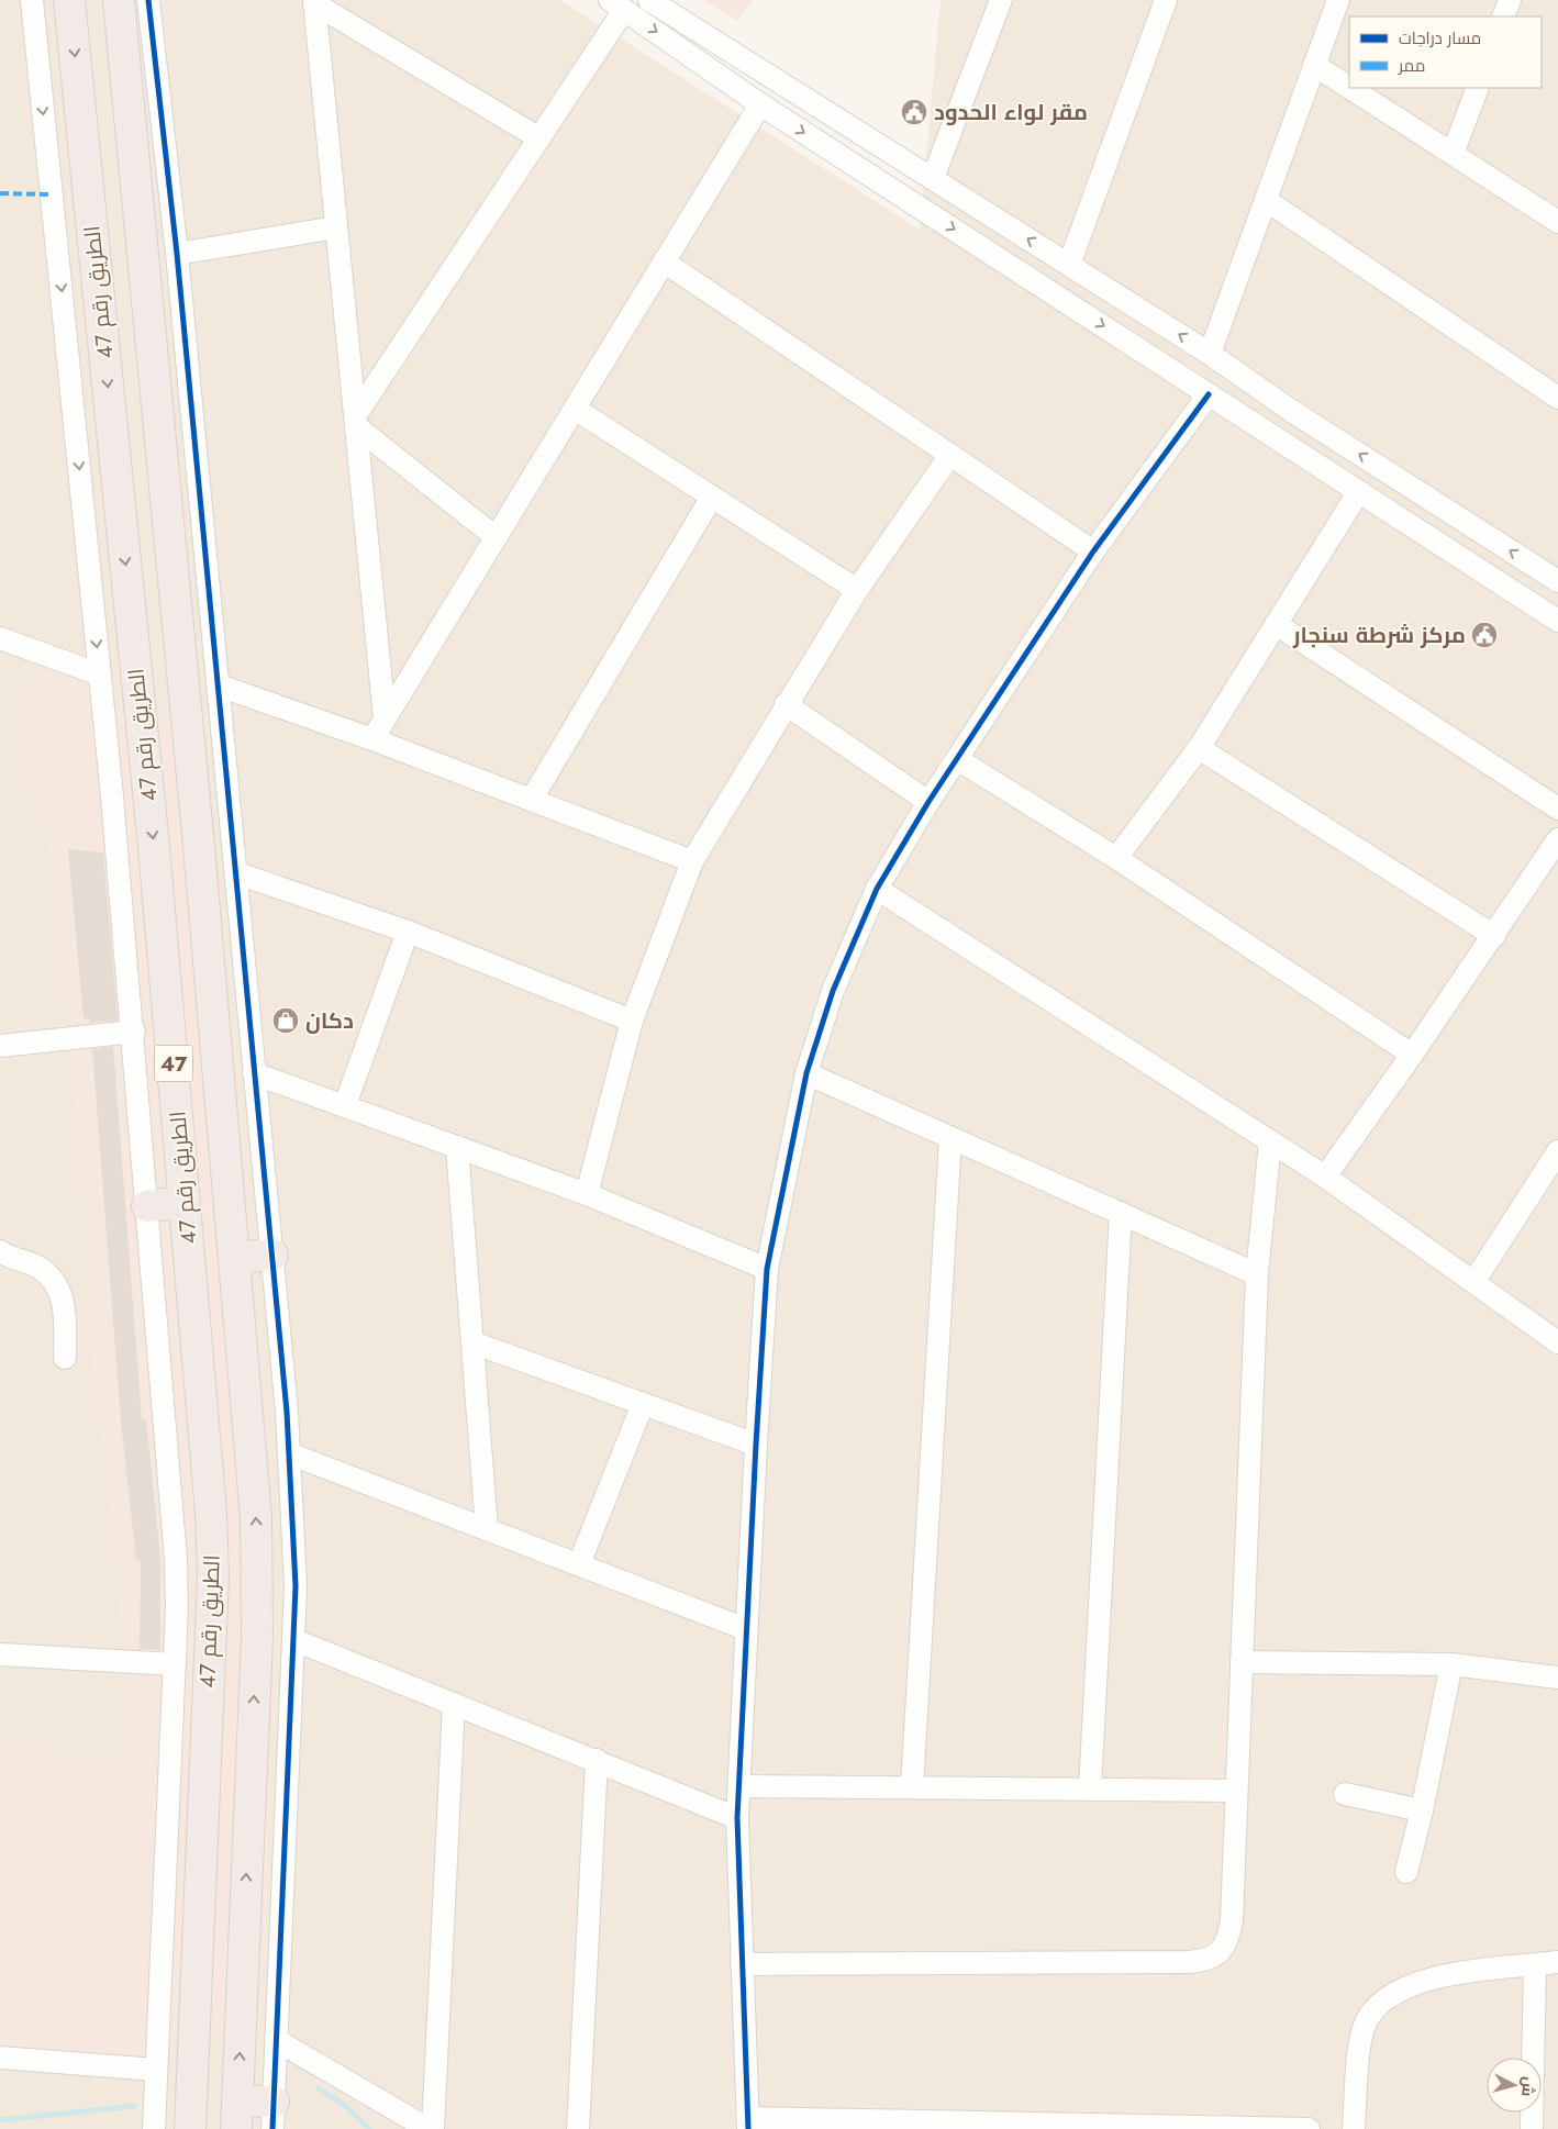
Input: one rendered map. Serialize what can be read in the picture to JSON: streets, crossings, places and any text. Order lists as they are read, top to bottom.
{
  "streets": {
    "highway": ["الطريق رقم 47", "47"]
  },
  "places": {
    "public building": ["مقر لواء الحدود", "مركز شرطة سنجار"],
    "shop": ["دكان"]
  },
  "legend": ["مسار دراجات", "ممر"],
  "north": "right"
}
